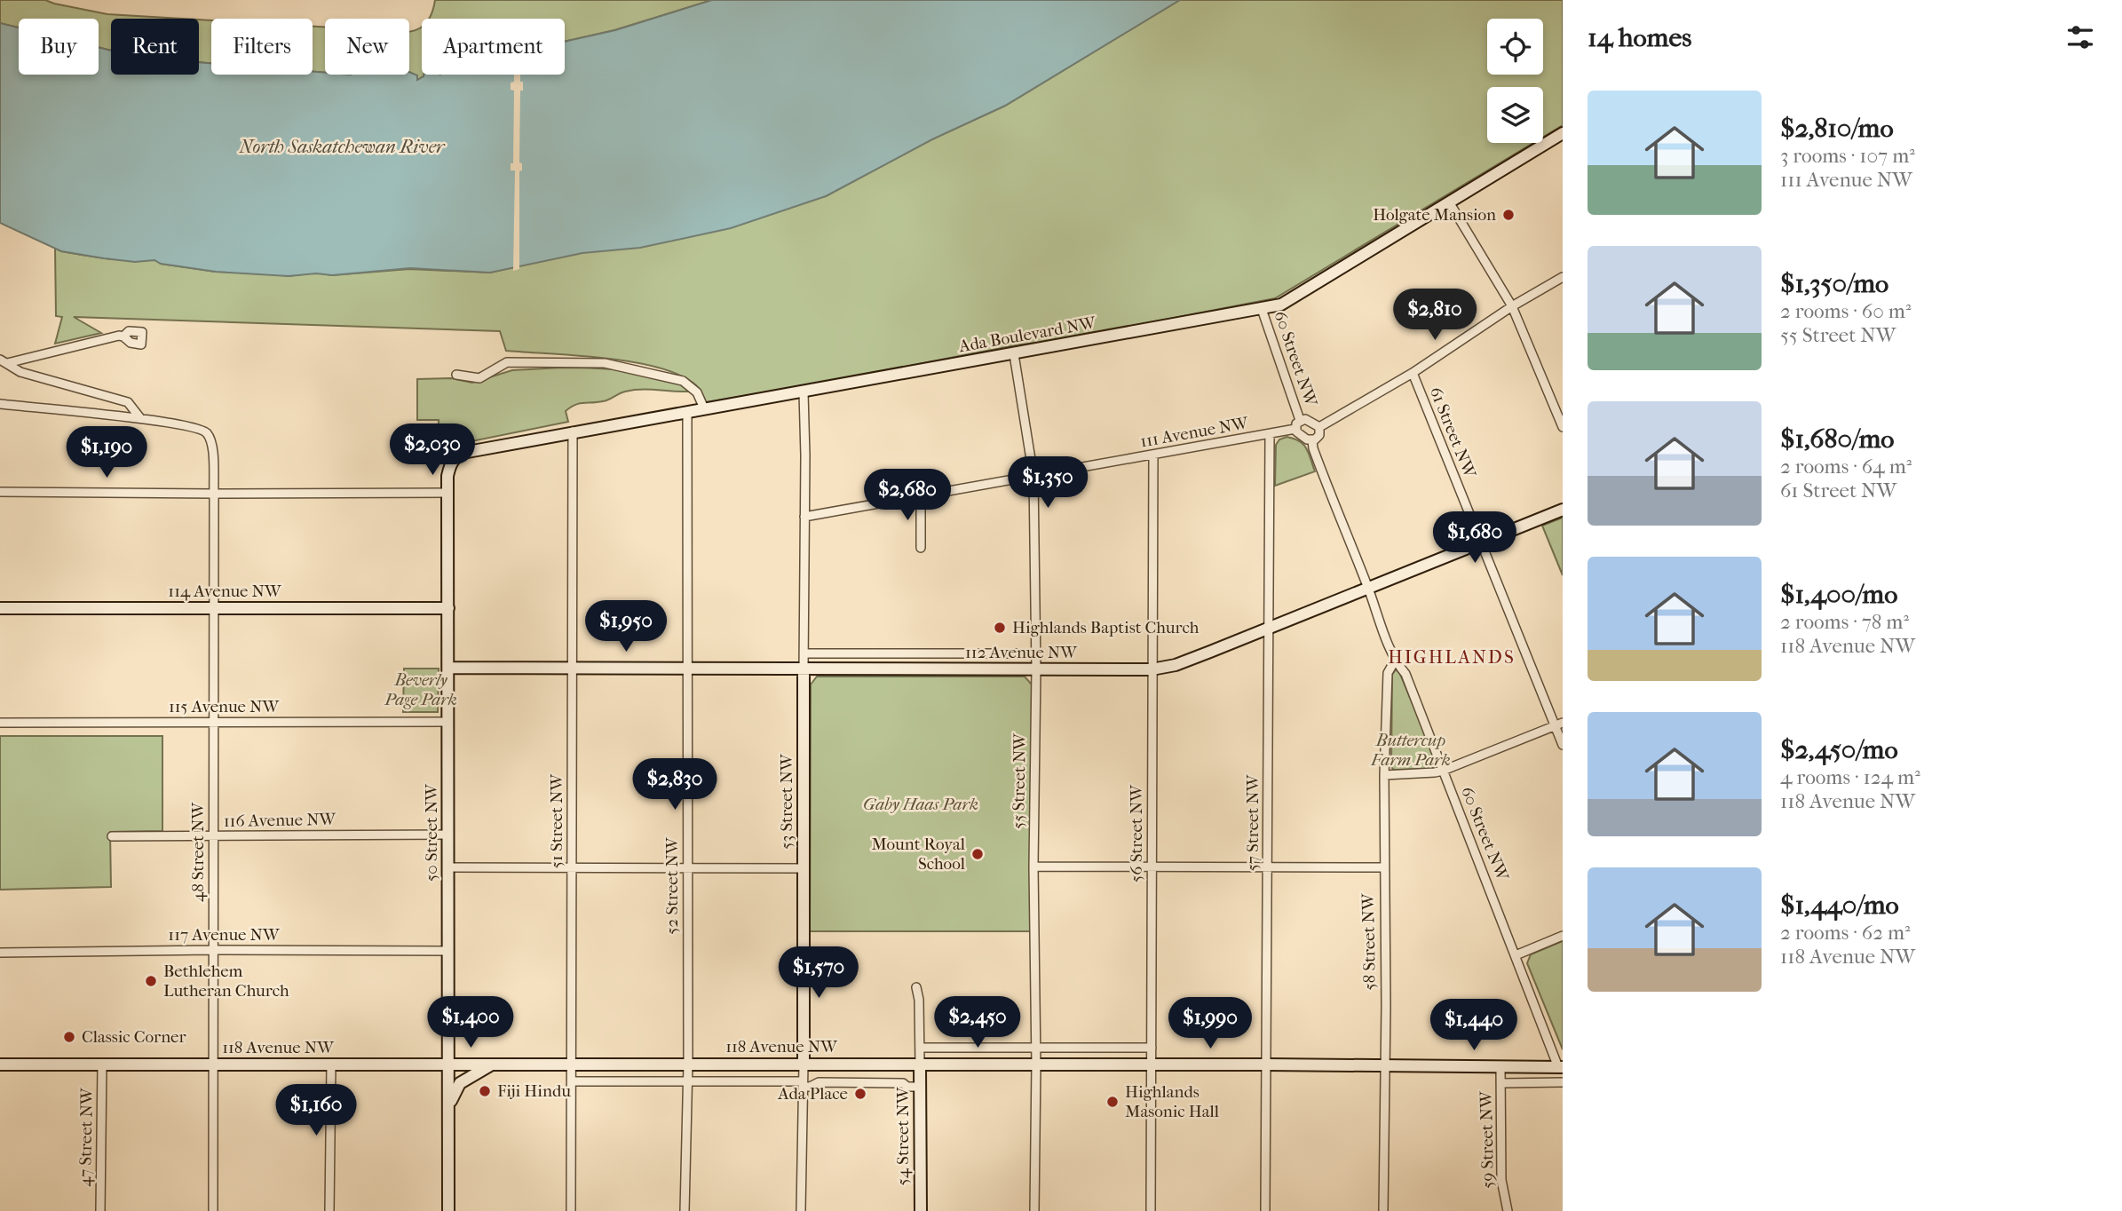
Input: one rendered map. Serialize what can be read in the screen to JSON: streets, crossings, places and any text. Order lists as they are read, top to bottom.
{
  "streets": {
    "main road": [
      "Ada Boulevard NW",
      "114 Avenue NW",
      "112 Avenue NW",
      "53 Street NW",
      "50 Street NW",
      "118 Avenue NW",
      "54 Street NW"
    ],
    "street": [
      "60 Street NW",
      "111 Avenue NW",
      "61 Street NW",
      "115 Avenue NW",
      "55 Street NW",
      "116 Avenue NW",
      "51 Street NW",
      "57 Street NW",
      "56 Street NW",
      "48 Street NW",
      "52 Street NW",
      "117 Avenue NW",
      "58 Street NW",
      "47 Street NW",
      "59 Street NW"
    ]
  },
  "crossings": [
    ["Ada Boulevard NW", "60 Street NW"],
    ["Ada Boulevard NW", "55 Street NW"],
    ["Ada Boulevard NW", "53 Street NW"],
    ["Ada Boulevard NW", "51 Street NW"],
    ["Ada Boulevard NW", "50 Street NW"],
    ["Ada Boulevard NW", "52 Street NW"],
    ["60 Street NW", "111 Avenue NW"],
    ["60 Street NW", "112 Avenue NW"],
    ["60 Street NW", "58 Street NW"],
    ["60 Street NW", "118 Avenue NW"],
    ["111 Avenue NW", "55 Street NW"],
    ["111 Avenue NW", "53 Street NW"],
    ["111 Avenue NW", "57 Street NW"],
    ["111 Avenue NW", "56 Street NW"],
    ["61 Street NW", "112 Avenue NW"],
    ["114 Avenue NW", "50 Street NW"],
    ["114 Avenue NW", "48 Street NW"],
    ["112 Avenue NW", "55 Street NW"],
    ["112 Avenue NW", "53 Street NW"],
    ["112 Avenue NW", "51 Street NW"],
    ["112 Avenue NW", "57 Street NW"],
    ["112 Avenue NW", "50 Street NW"],
    ["112 Avenue NW", "56 Street NW"],
    ["112 Avenue NW", "52 Street NW"],
    ["115 Avenue NW", "50 Street NW"],
    ["115 Avenue NW", "48 Street NW"],
    ["55 Street NW", "118 Avenue NW"],
    ["53 Street NW", "118 Avenue NW"],
    ["116 Avenue NW", "50 Street NW"],
    ["116 Avenue NW", "48 Street NW"],
    ["51 Street NW", "118 Avenue NW"],
    ["57 Street NW", "118 Avenue NW"],
    ["50 Street NW", "117 Avenue NW"],
    ["50 Street NW", "118 Avenue NW"],
    ["56 Street NW", "118 Avenue NW"],
    ["48 Street NW", "117 Avenue NW"],
    ["48 Street NW", "118 Avenue NW"],
    ["52 Street NW", "118 Avenue NW"],
    ["58 Street NW", "118 Avenue NW"],
    ["118 Avenue NW", "54 Street NW"],
    ["118 Avenue NW", "47 Street NW"],
    ["118 Avenue NW", "59 Street NW"]
  ],
  "districts": ["HIGHLANDS"],
  "water": ["North Saskatchewan River"],
  "parks": ["Beverly Page Park", "Buttercup Farm Park", "Gaby Haas Park"],
  "places": [
    "Holgate Mansion",
    "Highlands Baptist Church",
    "Mount Royal School",
    "Bethlehem Lutheran Church",
    "Classic Corner",
    "Fiji Hindu",
    "Ada Place",
    "Highlands Masonic Hall"
  ],
  "page": {
    "heading": "14 homes",
    "chip": [
      "Buy",
      "Rent",
      "Filters",
      "New",
      "Apartment"
    ],
    "list": [
      {
        "name": "$2,810/mo",
        "note": "3 rooms · 107 m² · 111 Avenue NW"
      },
      {
        "name": "$1,350/mo",
        "note": "2 rooms · 60 m² · 55 Street NW"
      },
      {
        "name": "$1,680/mo",
        "note": "2 rooms · 64 m² · 61 Street NW"
      },
      {
        "name": "$1,400/mo",
        "note": "2 rooms · 78 m² · 118 Avenue NW"
      },
      {
        "name": "$2,450/mo",
        "note": "4 rooms · 124 m² · 118 Avenue NW"
      },
      {
        "name": "$1,440/mo",
        "note": "2 rooms · 62 m² · 118 Avenue NW"
      }
    ],
    "price": [
      "$2,810",
      "$2,030",
      "$1,190",
      "$1,350",
      "$2,680",
      "$1,680",
      "$1,950",
      "$2,830",
      "$1,570",
      "$1,400",
      "$2,450",
      "$1,990",
      "$1,440",
      "$1,160"
    ]
  }
}
